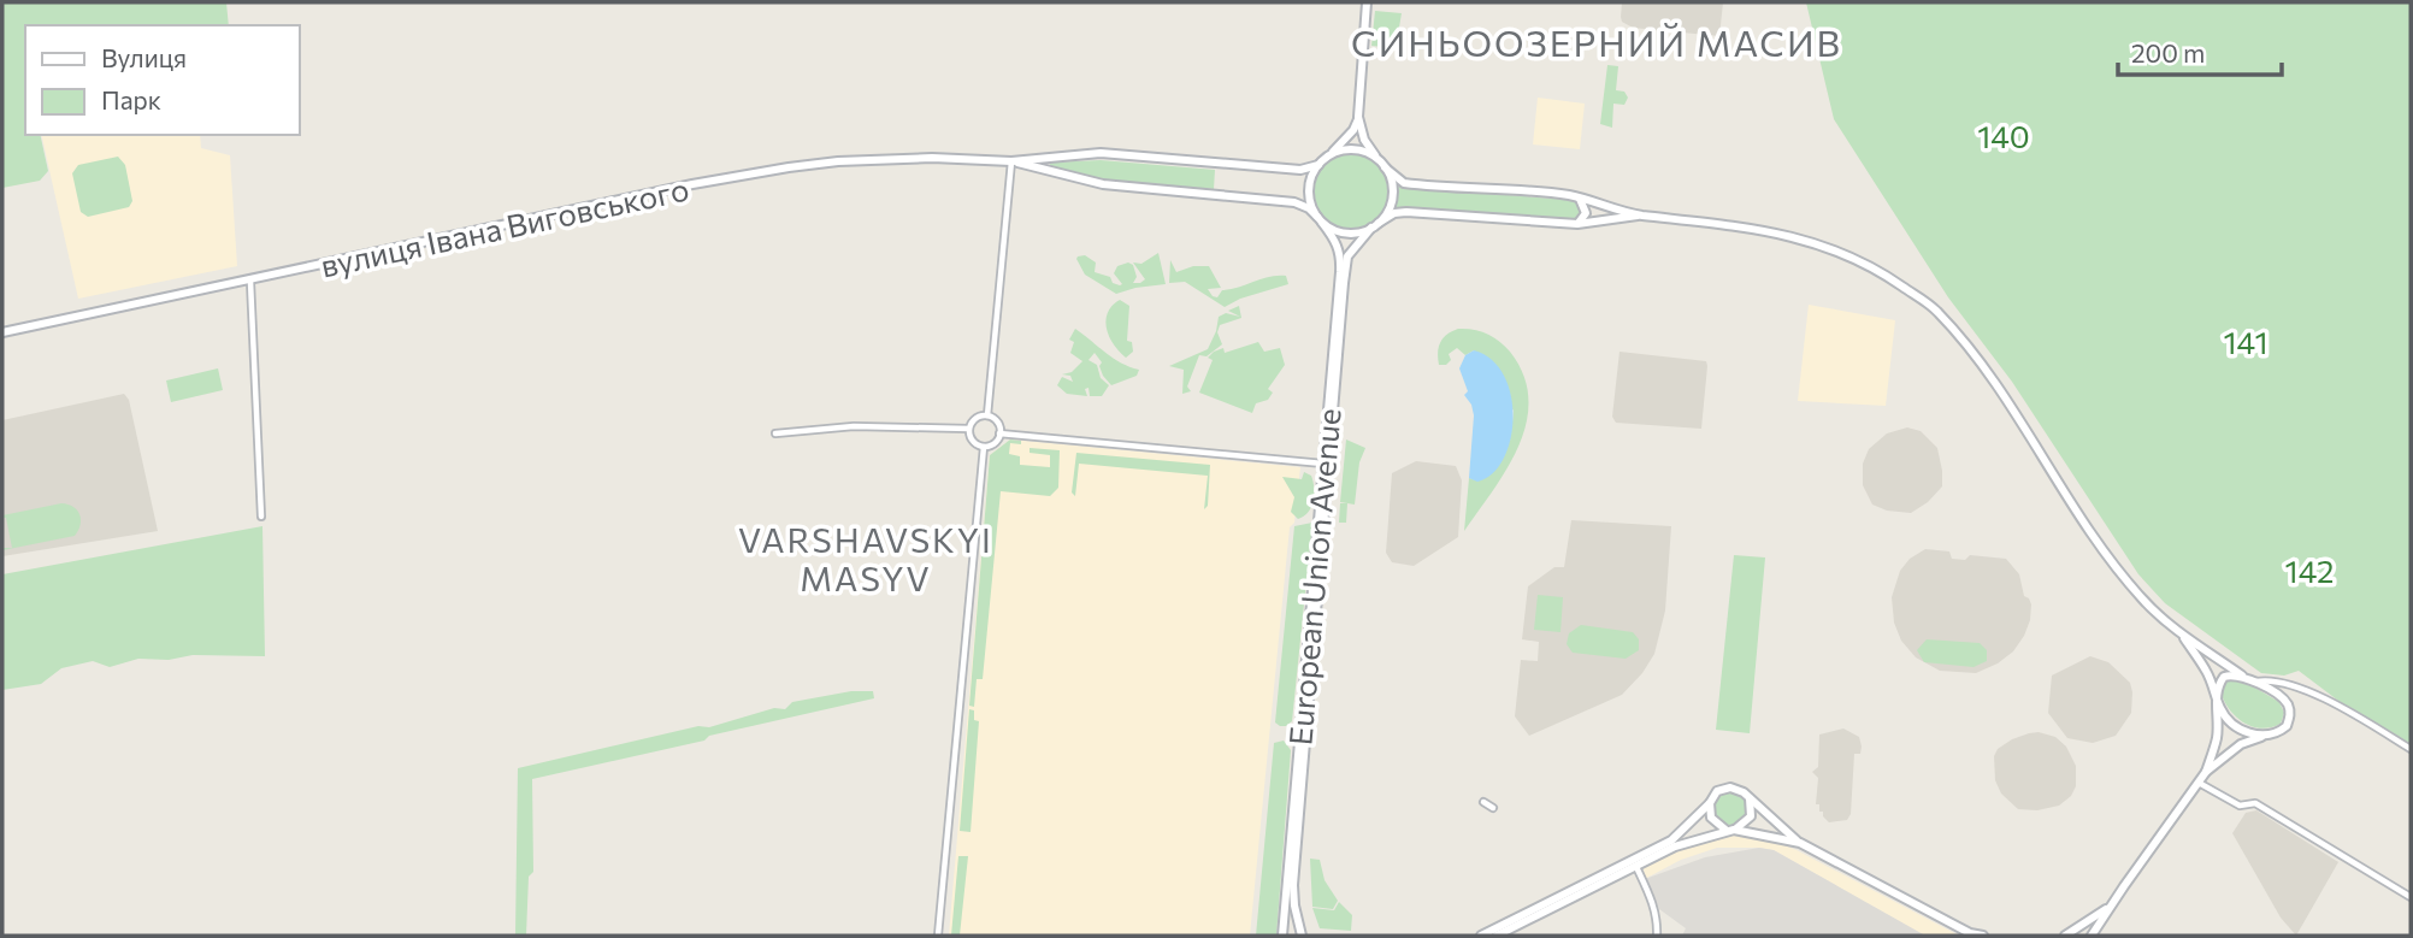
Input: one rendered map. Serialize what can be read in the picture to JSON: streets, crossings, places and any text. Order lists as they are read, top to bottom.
{
  "streets": {
    "main road": ["вулиця Івана Виговського", "European Union Avenue"]
  },
  "crossings": [
    ["вулиця Івана Виговського", "European Union Avenue"]
  ],
  "districts": ["СИНЬООЗЕРНИЙ МАСИВ", "VARSHAVSKYI MASYV"],
  "parks": ["140", "141", "142"],
  "legend": ["Вулиця", "Парк"],
  "scale_bar": "200 m"
}
